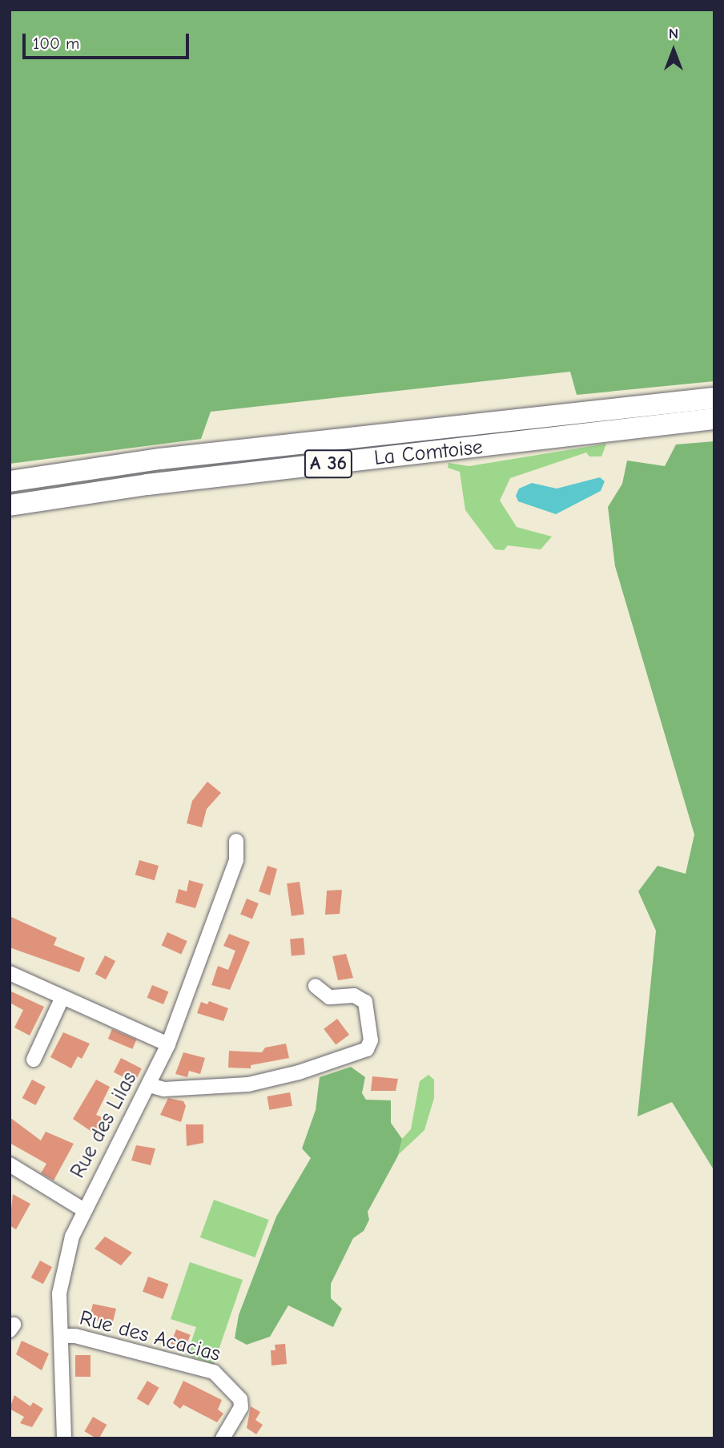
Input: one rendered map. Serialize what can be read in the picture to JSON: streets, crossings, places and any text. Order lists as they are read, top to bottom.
{
  "streets": {
    "highway": ["La Comtoise", "A 36"],
    "street": ["Rue des Lilas", "Rue des Acacias"]
  },
  "crossings": [
    ["Rue des Lilas", "Rue des Acacias"]
  ],
  "scale_bar": "100 m",
  "north": "top"
}
